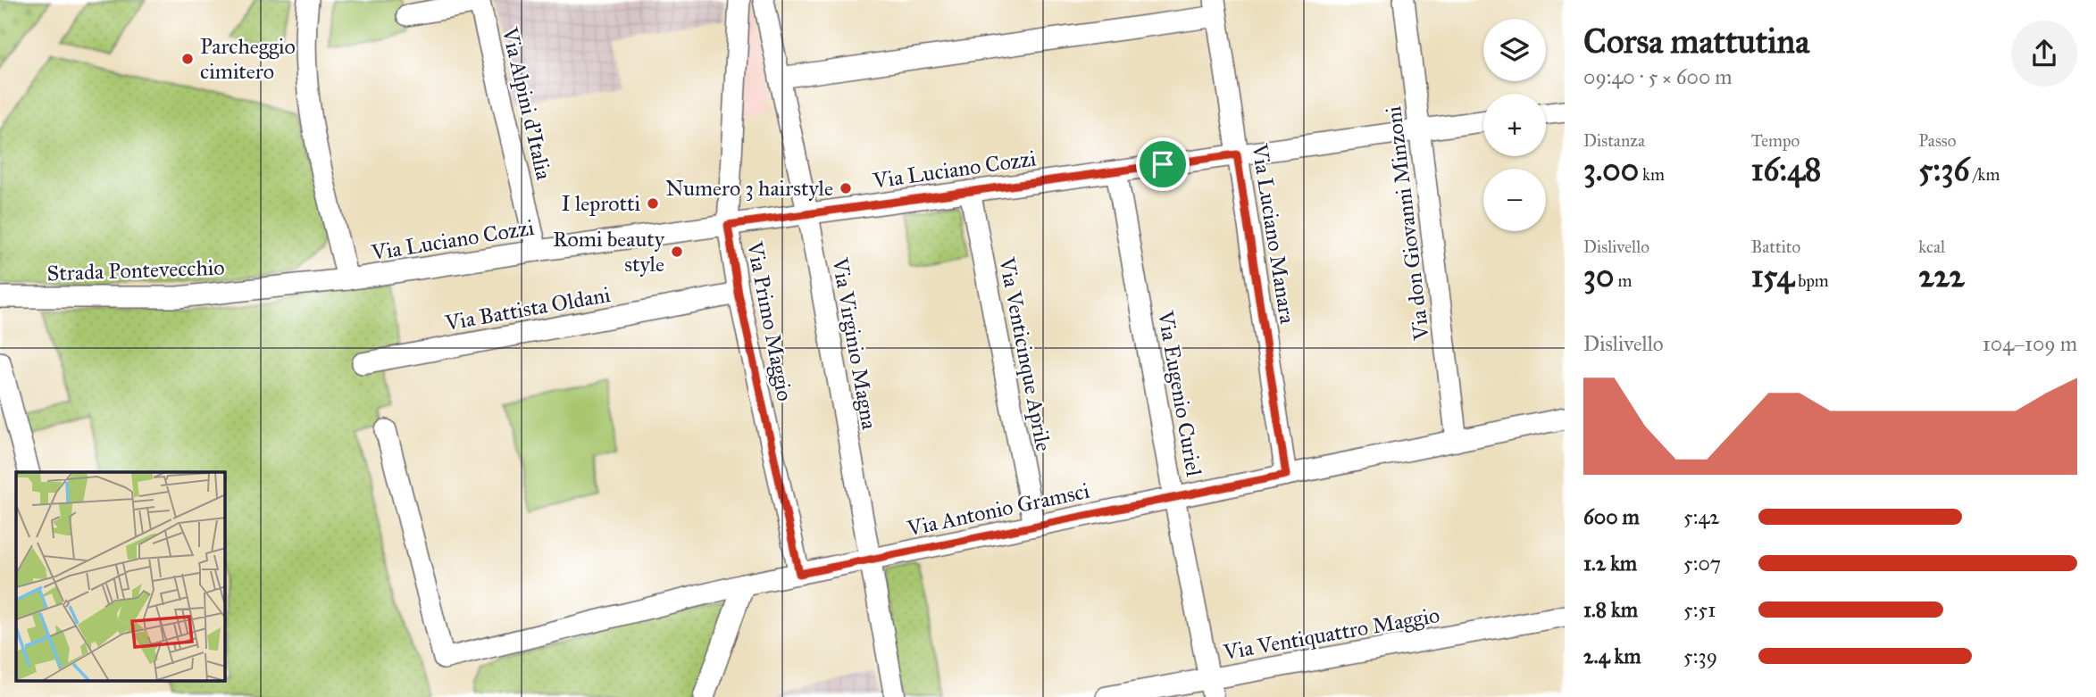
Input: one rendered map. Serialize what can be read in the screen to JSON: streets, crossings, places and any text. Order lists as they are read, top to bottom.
{
  "streets": {
    "street": [
      "Via Alpini d'Italia",
      "Via Luciano Cozzi",
      "Via don Giovanni Minzoni",
      "Via Luciano Manara",
      "Strada Pontevecchio",
      "Via Battista Oldani",
      "Via Primo Maggio",
      "Via Virginio Magna",
      "Via Venticinque Aprile",
      "Via Eugenio Curiel",
      "Via Antonio Gramsci",
      "Via Ventiquattro Maggio"
    ]
  },
  "crossings": [
    ["Via Alpini d'Italia", "Via Luciano Cozzi"],
    ["Via Luciano Cozzi", "Via don Giovanni Minzoni"],
    ["Via Luciano Cozzi", "Via Luciano Manara"],
    ["Via Luciano Cozzi", "Strada Pontevecchio"],
    ["Via Luciano Cozzi", "Via Primo Maggio"],
    ["Via Luciano Cozzi", "Via Virginio Magna"],
    ["Via Luciano Cozzi", "Via Venticinque Aprile"],
    ["Via Luciano Cozzi", "Via Eugenio Curiel"],
    ["Via don Giovanni Minzoni", "Via Antonio Gramsci"],
    ["Via Luciano Manara", "Via Antonio Gramsci"],
    ["Via Battista Oldani", "Via Primo Maggio"],
    ["Via Primo Maggio", "Via Antonio Gramsci"],
    ["Via Virginio Magna", "Via Antonio Gramsci"],
    ["Via Venticinque Aprile", "Via Antonio Gramsci"],
    ["Via Eugenio Curiel", "Via Antonio Gramsci"],
    ["Via Eugenio Curiel", "Via Ventiquattro Maggio"]
  ],
  "places": [
    "Parcheggio cimitero",
    "Numero 3 hairstyle",
    "I leprotti",
    "Romi beauty style"
  ],
  "page": {
    "heading": ["Corsa mattutina", "09:40 · 5 × 600 m"],
    "map_buttons": ["+", "−"],
    "stats": [
      ["Distanza", "3.00 km"],
      ["Tempo", "16:48"],
      ["Passo", "5:36 /km"],
      ["Dislivello", "30 m"],
      ["Battito", "154 bpm"],
      ["kcal", "222"]
    ],
    "chart": ["Dislivello", "104–109 m"],
    "list": [
      {
        "name": "600 m",
        "note": "5:42"
      },
      {
        "name": "1.2 km",
        "note": "5:07"
      },
      {
        "name": "1.8 km",
        "note": "5:51"
      },
      {
        "name": "2.4 km",
        "note": "5:39"
      }
    ]
  }
}
